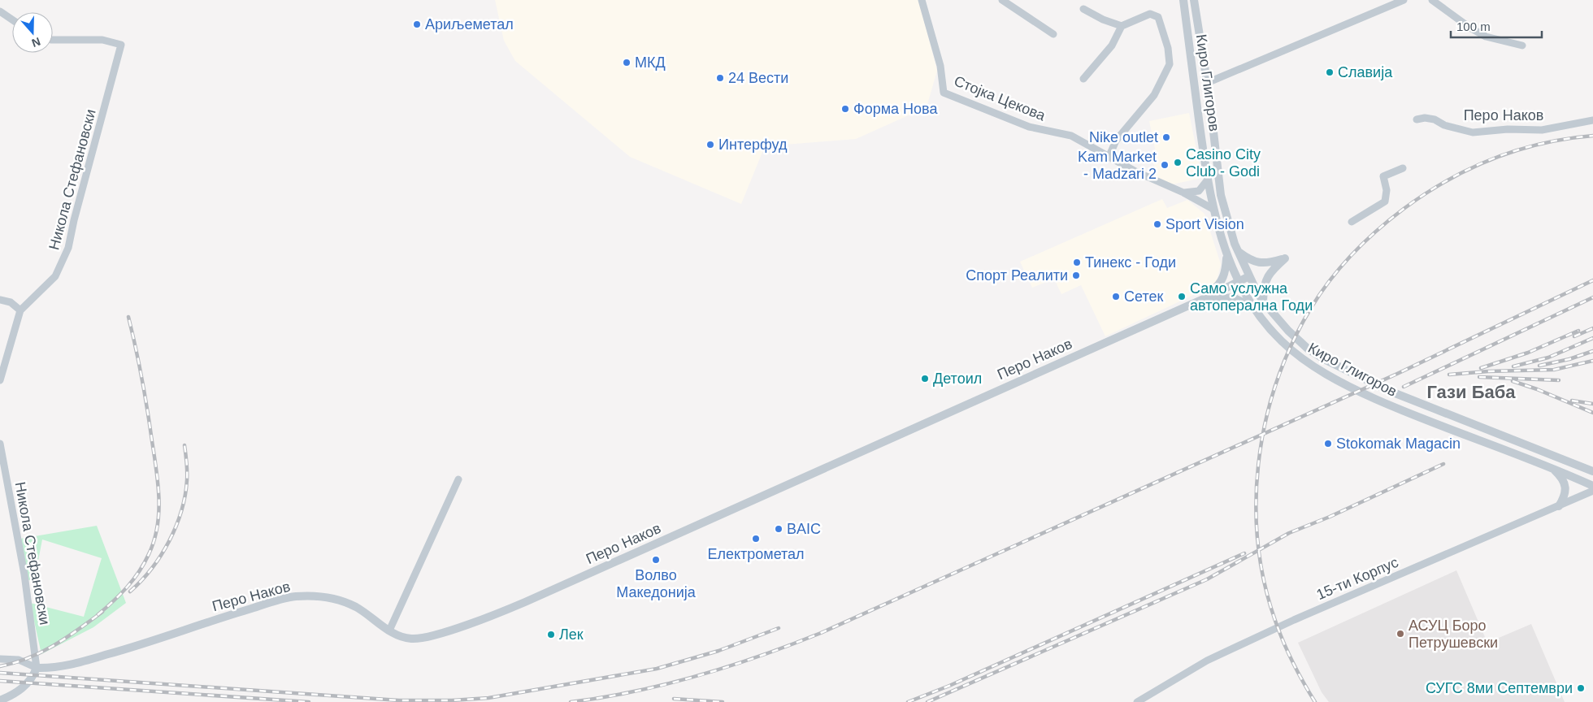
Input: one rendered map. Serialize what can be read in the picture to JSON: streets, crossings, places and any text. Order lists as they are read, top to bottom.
{
  "streets": {
    "street": [
      "Киро Глигоров",
      "Стојка Цекова",
      "Перо Наков",
      "Никола Стефановски",
      "15-ти Корпус"
    ]
  },
  "crossings": [
    ["Киро Глигоров", "Стојка Цекова"],
    ["Киро Глигоров", "Перо Наков"],
    ["Перо Наков", "Никола Стефановски"]
  ],
  "districts": ["Гази Баба"],
  "places": [
    "Ариљеметал",
    "МКД",
    "Славија",
    "24 Вести",
    "Форма Нова",
    "Nike outlet",
    "Интерфуд",
    "Casino City Club - Godi",
    "Kam Market - Madzari 2",
    "Sport Vision",
    "Тинекс - Годи",
    "Спорт Реалити",
    "Сетек",
    "Само услужна автоперална Годи",
    "Детоил",
    "Stokomak Magacin",
    "BAIC",
    "Електрометал",
    "Волво Македонија",
    "АСУЦ Боро Петрушевски",
    "Лек",
    "СУГС 8ми Септември"
  ],
  "scale_bar": "100 m",
  "north": "bottom"
}
